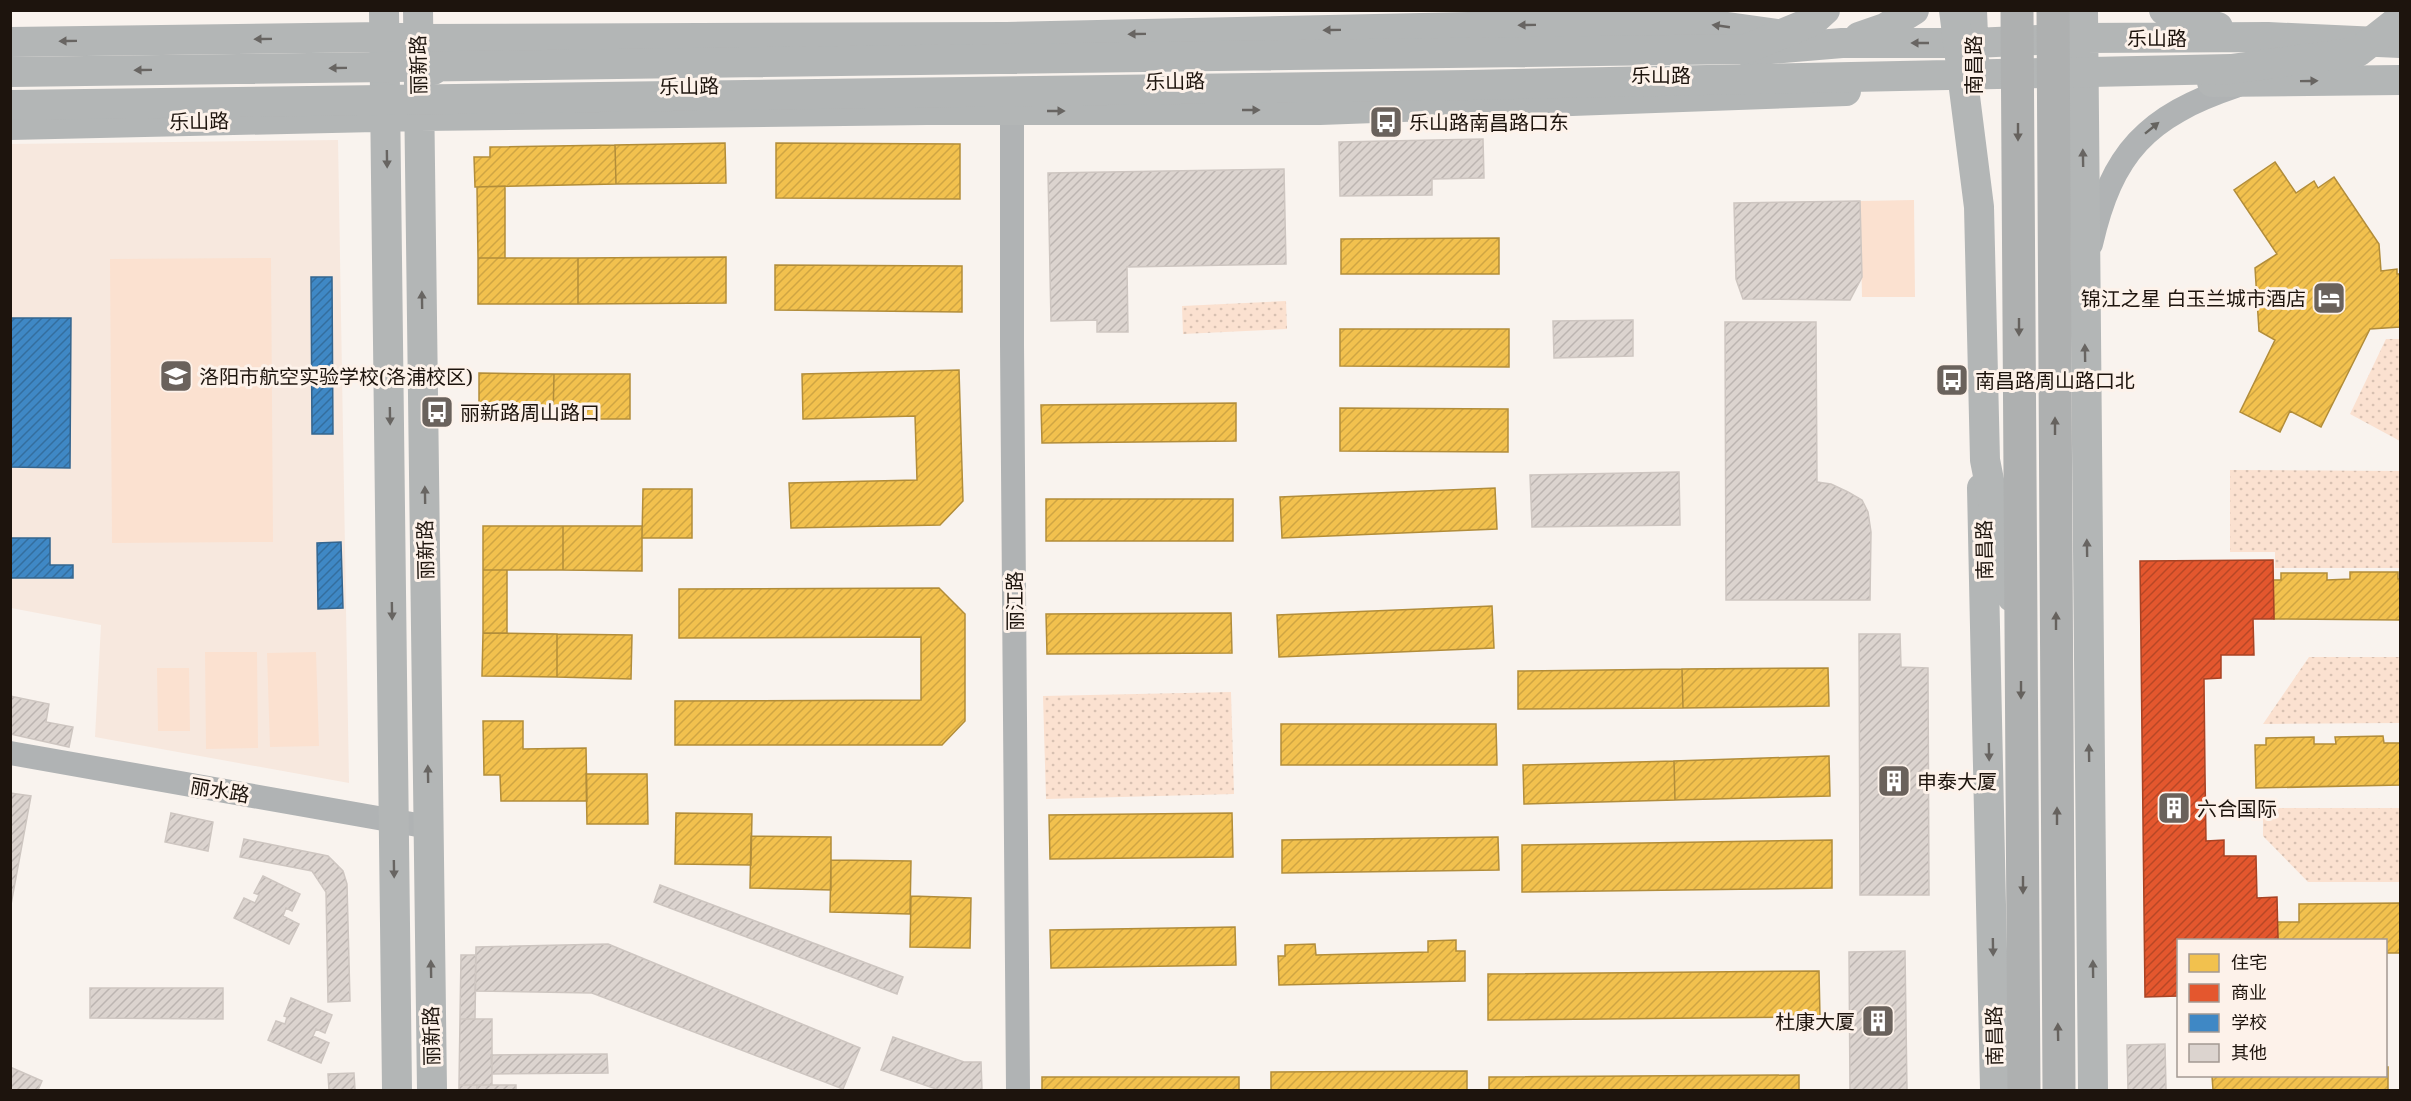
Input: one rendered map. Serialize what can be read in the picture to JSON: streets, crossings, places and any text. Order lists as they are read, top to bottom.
{
  "streets": {
    "highway": ["南昌路"],
    "main road": ["乐山路", "丽新路"],
    "street": ["丽江路", "丽水路"]
  },
  "crossings": [
    ["乐山路", "丽新路"],
    ["乐山路", "南昌路"],
    ["乐山路", "丽江路"],
    ["丽新路", "丽水路"]
  ],
  "places": {
    "bus stop": ["乐山路南昌路口东", "南昌路周山路口北", "丽新路周山路口"],
    "hotel": ["锦江之星 白玉兰城市酒店"],
    "school or university": ["洛阳市航空实验学校(洛浦校区)"],
    "building": ["申泰大厦", "六合国际", "杜康大厦"]
  },
  "legend": [
    "住宅",
    "商业",
    "学校",
    "其他"
  ]
}
